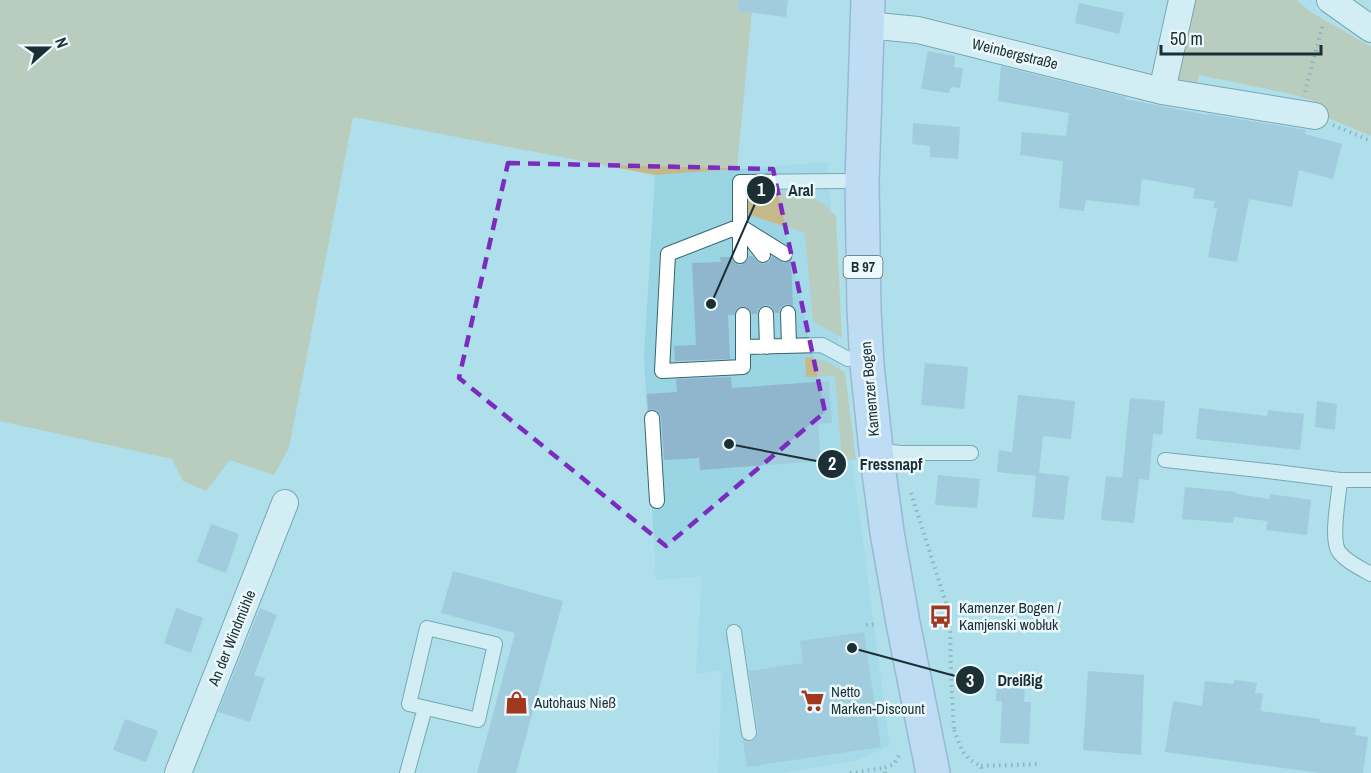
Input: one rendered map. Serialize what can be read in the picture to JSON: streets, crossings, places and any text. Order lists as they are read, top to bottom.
{
  "streets": {
    "main road": ["B 97", "Kamenzer Bogen"],
    "street": ["Weinbergstraße", "An der Windmühle"]
  },
  "crossings": [
    ["Weinbergstraße", "Kamenzer Bogen"]
  ],
  "places": {
    "other": ["Aral", "Fressnapf", "Dreißig"],
    "bus stop": ["Kamenzer Bogen / Kamjenski wobłuk"],
    "supermarket": ["Netto Marken-Discount"],
    "shop": ["Autohaus Nieß"]
  },
  "scale_bar": "50 m",
  "north": "right"
}
